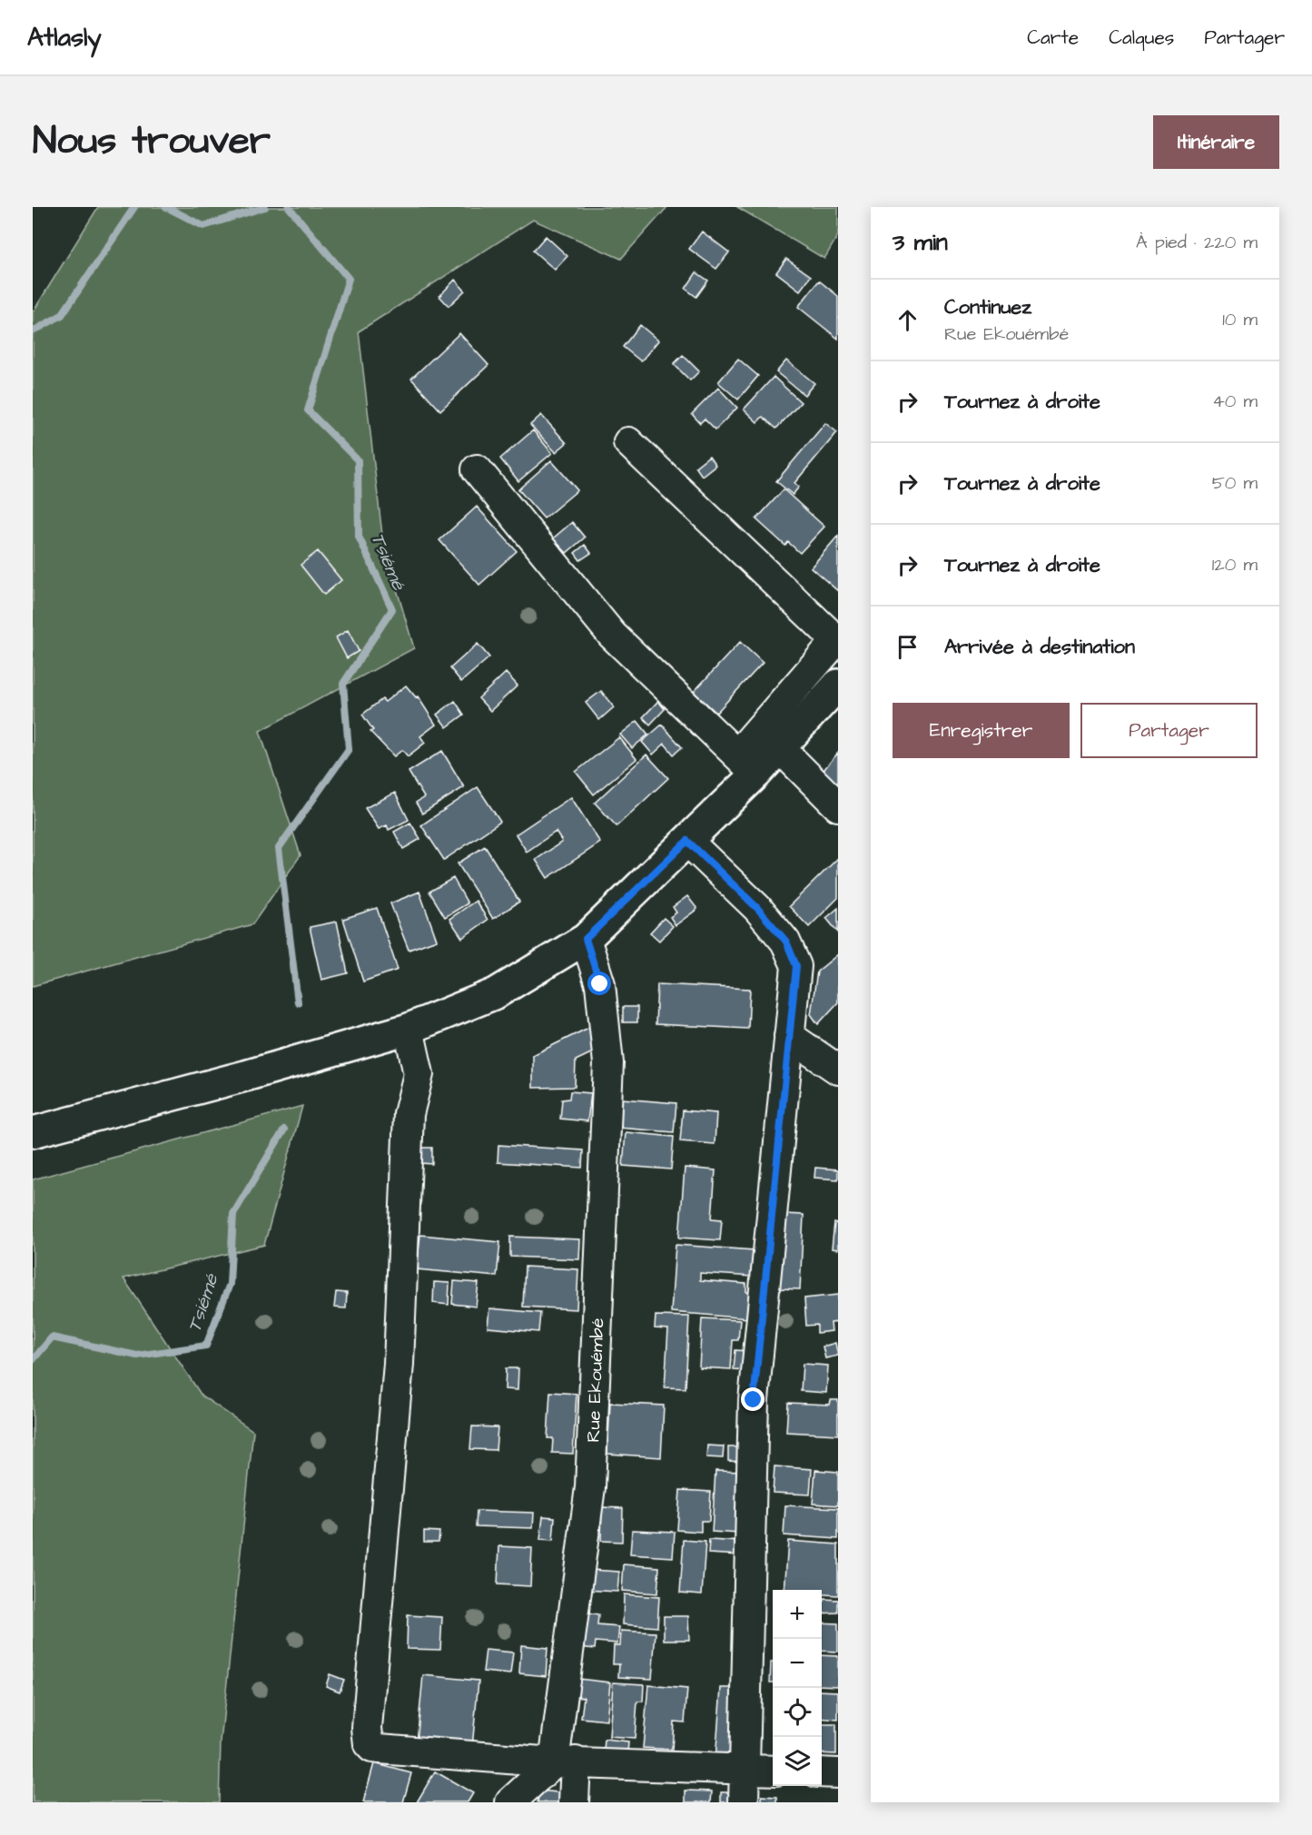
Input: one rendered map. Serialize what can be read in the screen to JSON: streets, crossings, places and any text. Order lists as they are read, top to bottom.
{
  "streets": {
    "street": ["Rue Ekouémbé"]
  },
  "water": ["Tsiémé"],
  "page": {
    "header": "Atlasly",
    "nav": ["Carte", "Calques", "Partager"],
    "title": "Nous trouver",
    "buttons": [
      "Itinéraire",
      ["Enregistrer", "Partager"]
    ],
    "heading": ["3 min", "À pied · 220 m"],
    "list": [
      ["Continuez", "Rue Ekouémbé", "10 m"],
      ["Tournez à droite", "40 m"],
      ["Tournez à droite", "50 m"],
      ["Tournez à droite", "120 m"],
      "Arrivée à destination"
    ],
    "map_buttons": ["+", "−"]
  }
}
